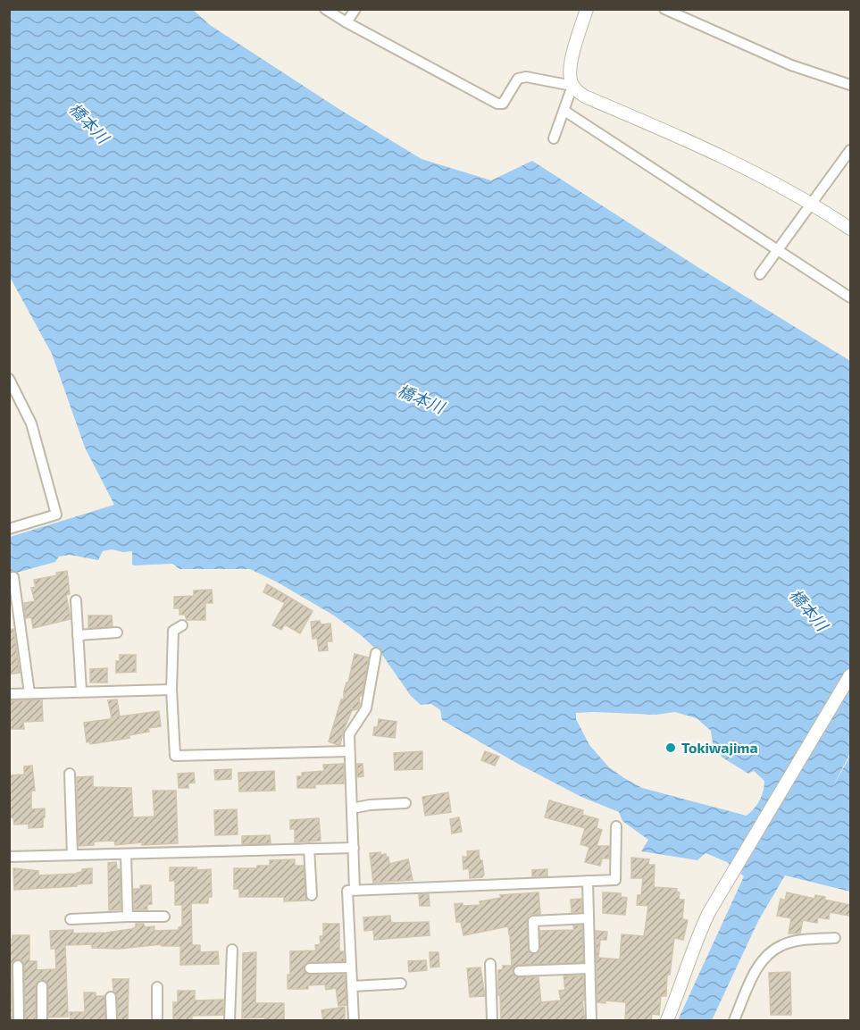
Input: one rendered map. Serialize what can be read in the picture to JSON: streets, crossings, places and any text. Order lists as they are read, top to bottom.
{
  "water": ["橋本川"],
  "places": ["Tokiwajima"]
}
